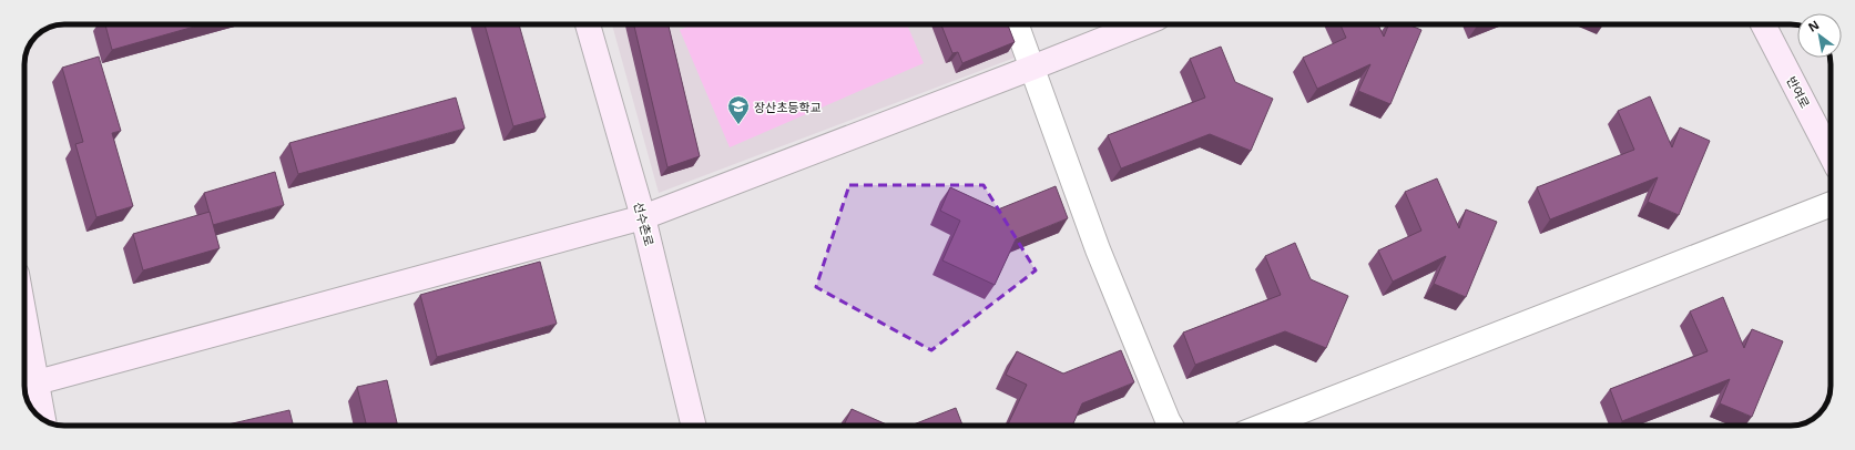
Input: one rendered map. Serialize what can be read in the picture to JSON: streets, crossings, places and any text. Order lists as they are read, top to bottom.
{
  "streets": {
    "main road": ["반여로", "선수촌로"]
  },
  "places": {
    "school or university": ["장산초등학교"]
  },
  "north": "top left"
}
